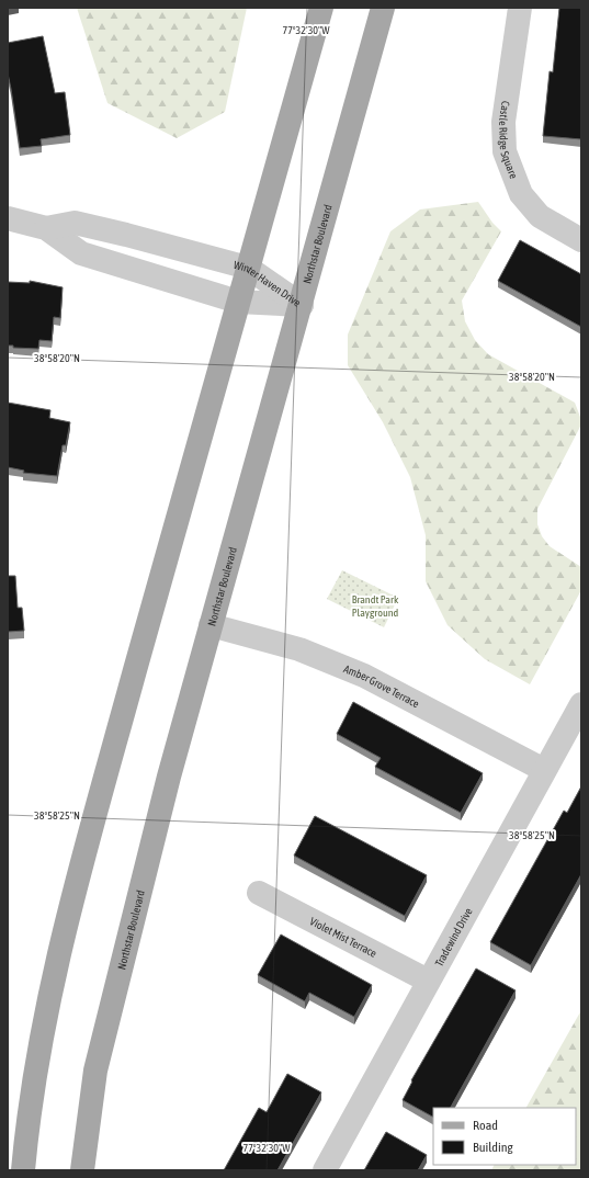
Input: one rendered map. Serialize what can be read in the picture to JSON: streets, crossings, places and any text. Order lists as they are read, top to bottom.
{
  "streets": {
    "main road": ["Northstar Boulevard"],
    "street": [
      "Castle Ridge Square",
      "Winter Haven Drive",
      "Amber Grove Terrace",
      "Violet Mist Terrace",
      "Tradewind Drive"
    ]
  },
  "crossings": [
    ["Northstar Boulevard", "Winter Haven Drive"],
    ["Northstar Boulevard", "Amber Grove Terrace"],
    ["Amber Grove Terrace", "Tradewind Drive"],
    ["Violet Mist Terrace", "Tradewind Drive"]
  ],
  "parks": ["Brandt Park Playground"],
  "legend": ["Road", "Building"],
  "coordinates": ["77°32'30\"W", "38°58'20\"N", "38°58'25\"N"]
}
